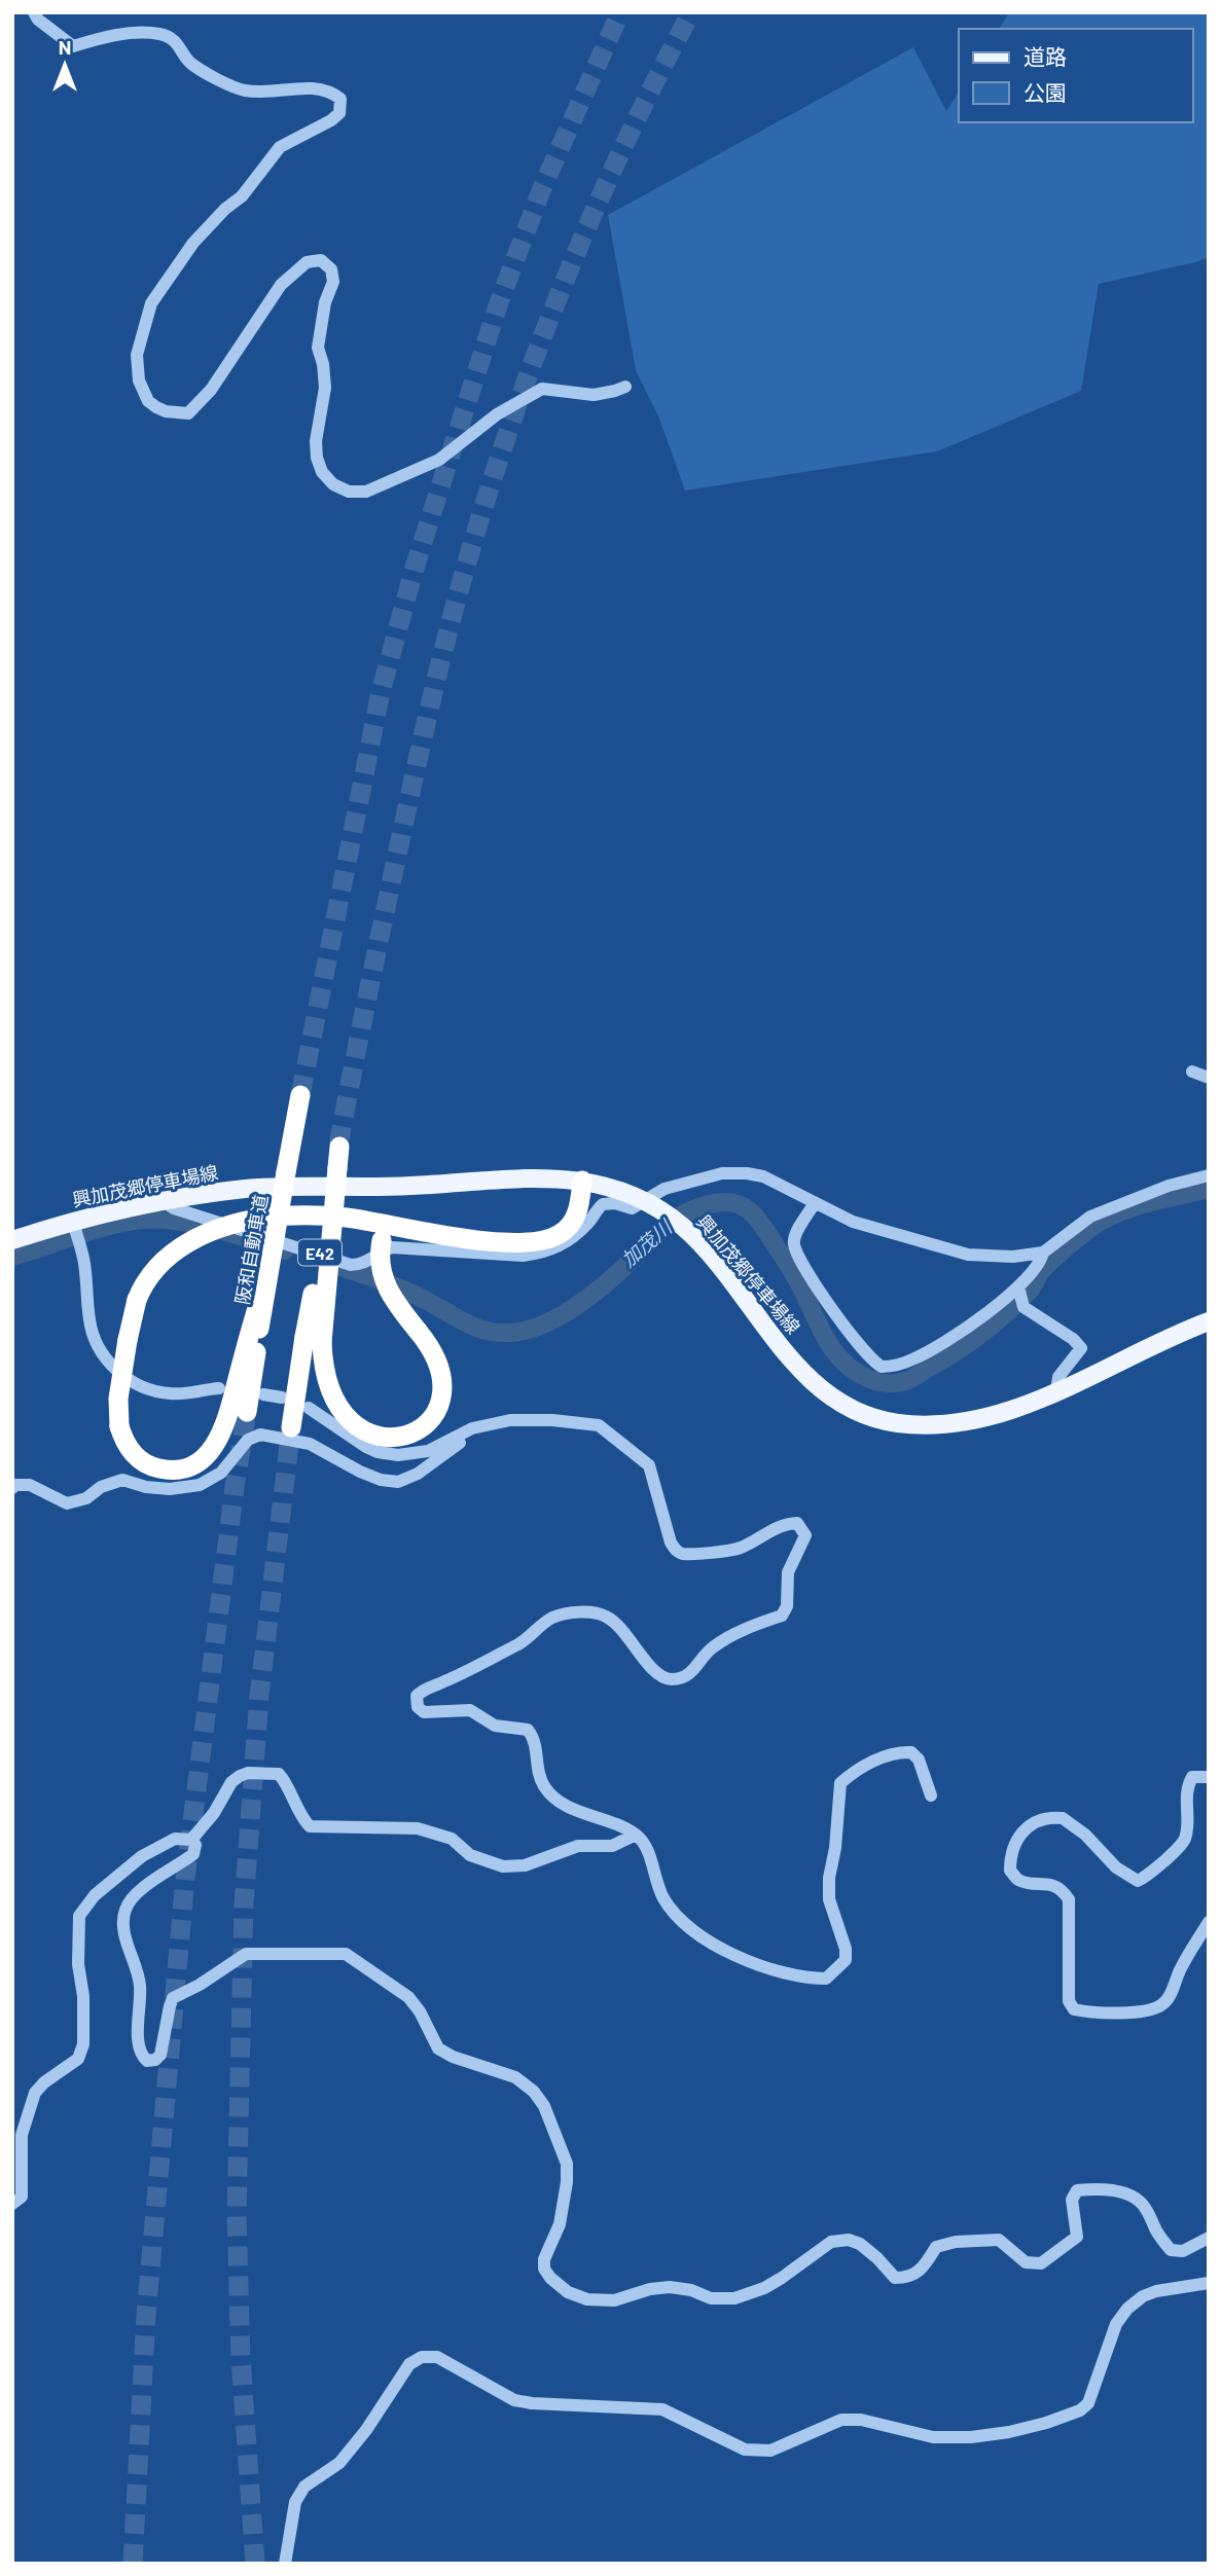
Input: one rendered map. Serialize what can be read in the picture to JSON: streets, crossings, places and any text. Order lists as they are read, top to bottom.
{
  "streets": {
    "highway": ["阪和自動車道", "E42"],
    "main road": ["興加茂郷停車場線"]
  },
  "water": ["加茂川"],
  "legend": ["道路", "公園"],
  "north": "top"
}
